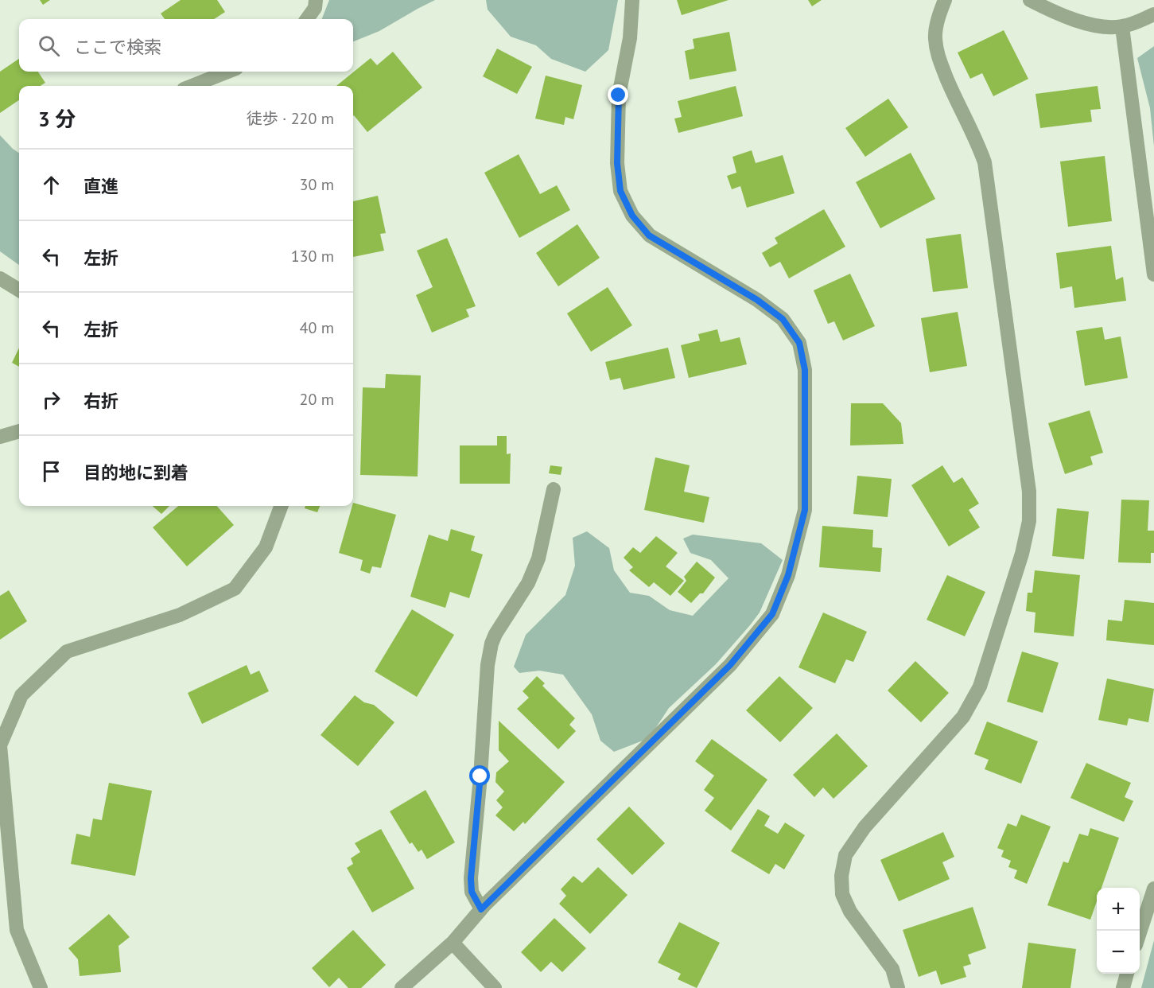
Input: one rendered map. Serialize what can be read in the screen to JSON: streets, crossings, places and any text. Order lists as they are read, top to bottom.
{
  "page": {
    "search": "ここで検索",
    "heading": ["3 分", "徒歩 · 220 m"],
    "list": [
      ["直進", "30 m"],
      ["左折", "130 m"],
      ["左折", "40 m"],
      ["右折", "20 m"],
      "目的地に到着"
    ],
    "map_buttons": ["+", "−"]
  }
}
